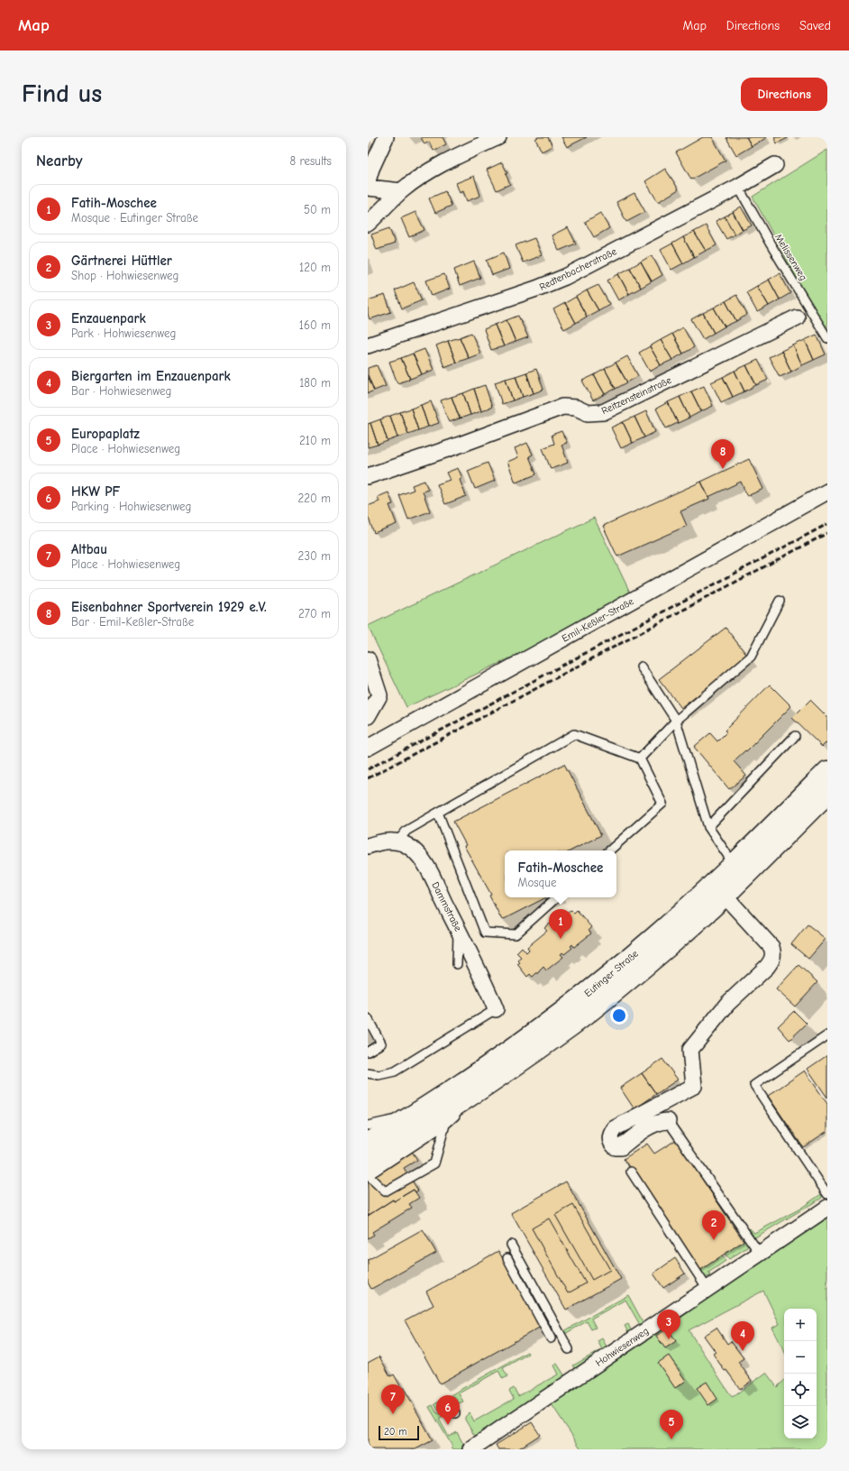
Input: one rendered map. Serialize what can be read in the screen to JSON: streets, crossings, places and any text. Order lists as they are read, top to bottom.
{
  "streets": {
    "main road": ["Eutinger Straße"],
    "street": [
      "Redtenbacherstraße",
      "Reitzensteinstraße",
      "Emil-Keßler-Straße",
      "Dammstraße",
      "Hohwiesenweg"
    ],
    "lane": ["Melissenweg"]
  },
  "crossings": [
    ["Melissenweg", "Redtenbacherstraße"]
  ],
  "scale_bar": "20 m",
  "page": {
    "header": "Map",
    "nav": ["Map", "Directions", "Saved"],
    "buttons": "Directions",
    "title": "Find us",
    "heading": ["Nearby", "8 results"],
    "list": [
      {
        "mark": "1",
        "name": "Fatih-Moschee",
        "note": "Mosque · Eutinger Straße",
        "value": "50 m"
      },
      {
        "mark": "2",
        "name": "Gärtnerei Hüttler",
        "note": "Shop · Hohwiesenweg",
        "value": "120 m"
      },
      {
        "mark": "3",
        "name": "Enzauenpark",
        "note": "Park · Hohwiesenweg",
        "value": "160 m"
      },
      {
        "mark": "4",
        "name": "Biergarten im Enzauenpark",
        "note": "Bar · Hohwiesenweg",
        "value": "180 m"
      },
      {
        "mark": "5",
        "name": "Europaplatz",
        "note": "Place · Hohwiesenweg",
        "value": "210 m"
      },
      {
        "mark": "6",
        "name": "HKW PF",
        "note": "Parking · Hohwiesenweg",
        "value": "220 m"
      },
      {
        "mark": "7",
        "name": "Altbau",
        "note": "Place · Hohwiesenweg",
        "value": "230 m"
      },
      {
        "mark": "8",
        "name": "Eisenbahner Sportverein 1929 e.V.",
        "note": "Bar · Emil-Keßler-Straße",
        "value": "270 m"
      }
    ],
    "pins": [
      "8",
      "1",
      "2",
      "3",
      "4",
      "7",
      "6",
      "5"
    ],
    "popup": ["Fatih-Moschee", "Mosque"],
    "map_buttons": ["+", "−"],
    "scale": "20 m"
  }
}
